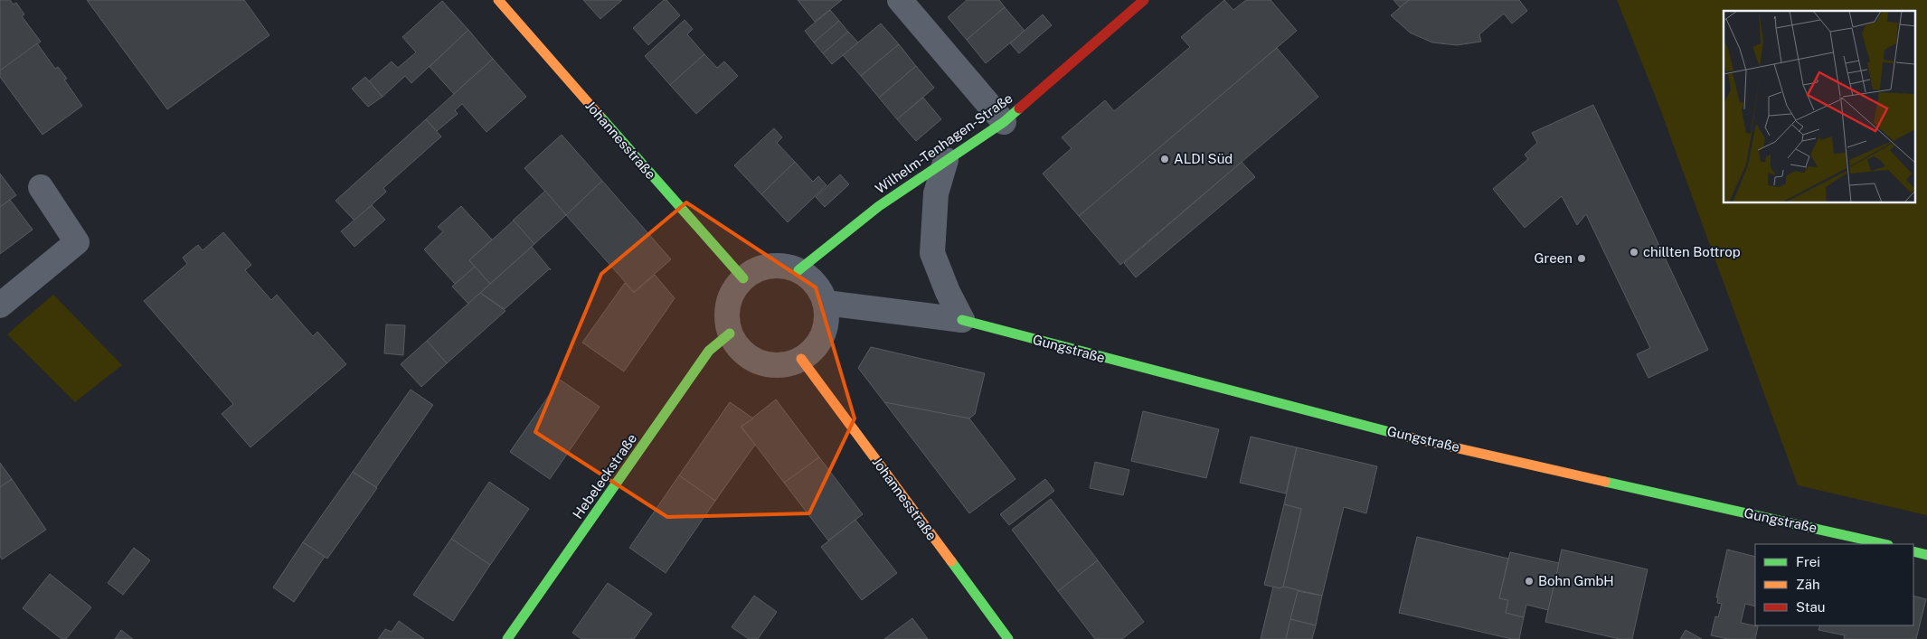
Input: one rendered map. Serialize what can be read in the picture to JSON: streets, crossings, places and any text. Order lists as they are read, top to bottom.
{
  "streets": {
    "street": [
      "Johannesstraße",
      "Wilhelm-Tenhagen-Straße",
      "Gungstraße",
      "Hebeleckstraße"
    ]
  },
  "crossings": [
    ["Johannesstraße", "Wilhelm-Tenhagen-Straße"],
    ["Johannesstraße", "Gungstraße"],
    ["Johannesstraße", "Hebeleckstraße"],
    ["Wilhelm-Tenhagen-Straße", "Gungstraße"],
    ["Wilhelm-Tenhagen-Straße", "Hebeleckstraße"],
    ["Gungstraße", "Hebeleckstraße"]
  ],
  "places": [
    "ALDI Süd",
    "chillten Bottrop",
    "Green",
    "Bohn GmbH"
  ],
  "legend": ["Frei", "Zäh", "Stau"]
}
